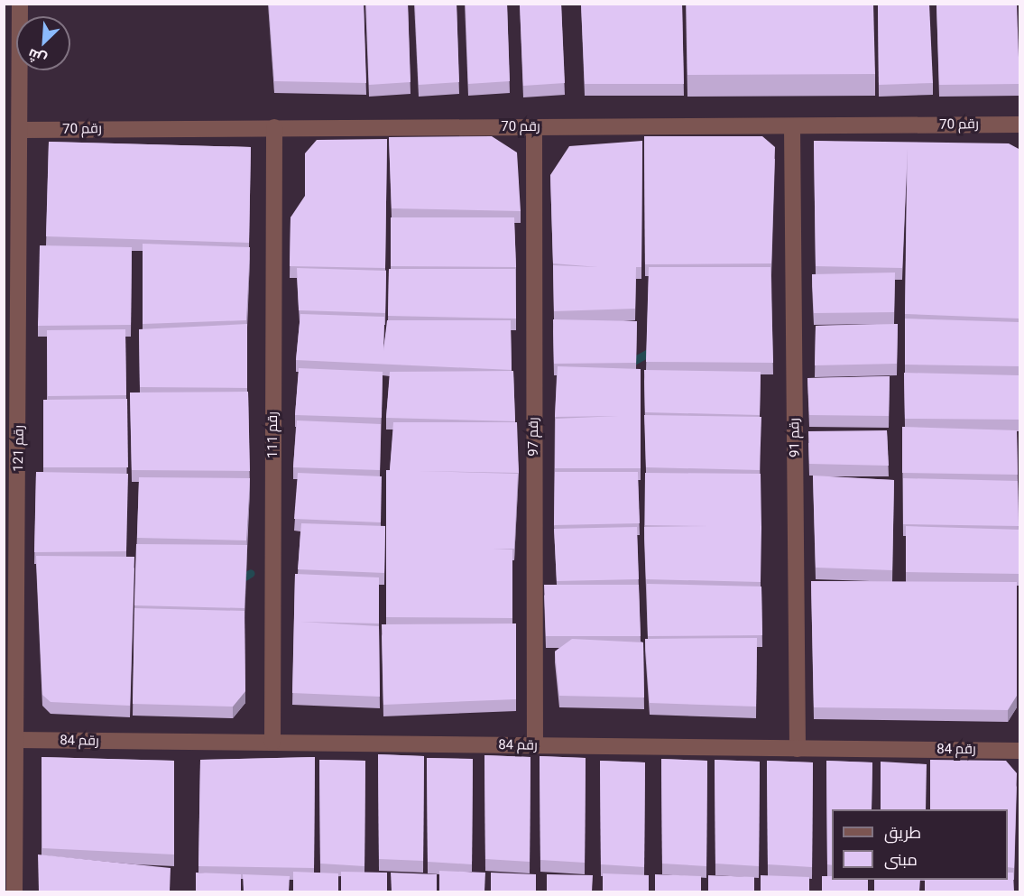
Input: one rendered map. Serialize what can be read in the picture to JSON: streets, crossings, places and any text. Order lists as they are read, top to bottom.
{
  "streets": {
    "street": [
      "رقم 70",
      "رقم 111",
      "رقم 97",
      "رقم 91",
      "رقم 121",
      "رقم 84"
    ]
  },
  "crossings": [
    ["رقم 70", "رقم 111"],
    ["رقم 70", "رقم 97"],
    ["رقم 70", "رقم 91"],
    ["رقم 70", "رقم 121"],
    ["رقم 111", "رقم 84"],
    ["رقم 97", "رقم 84"],
    ["رقم 91", "رقم 84"],
    ["رقم 121", "رقم 84"]
  ],
  "legend": ["طريق", "مبنى"],
  "north": "bottom left"
}
